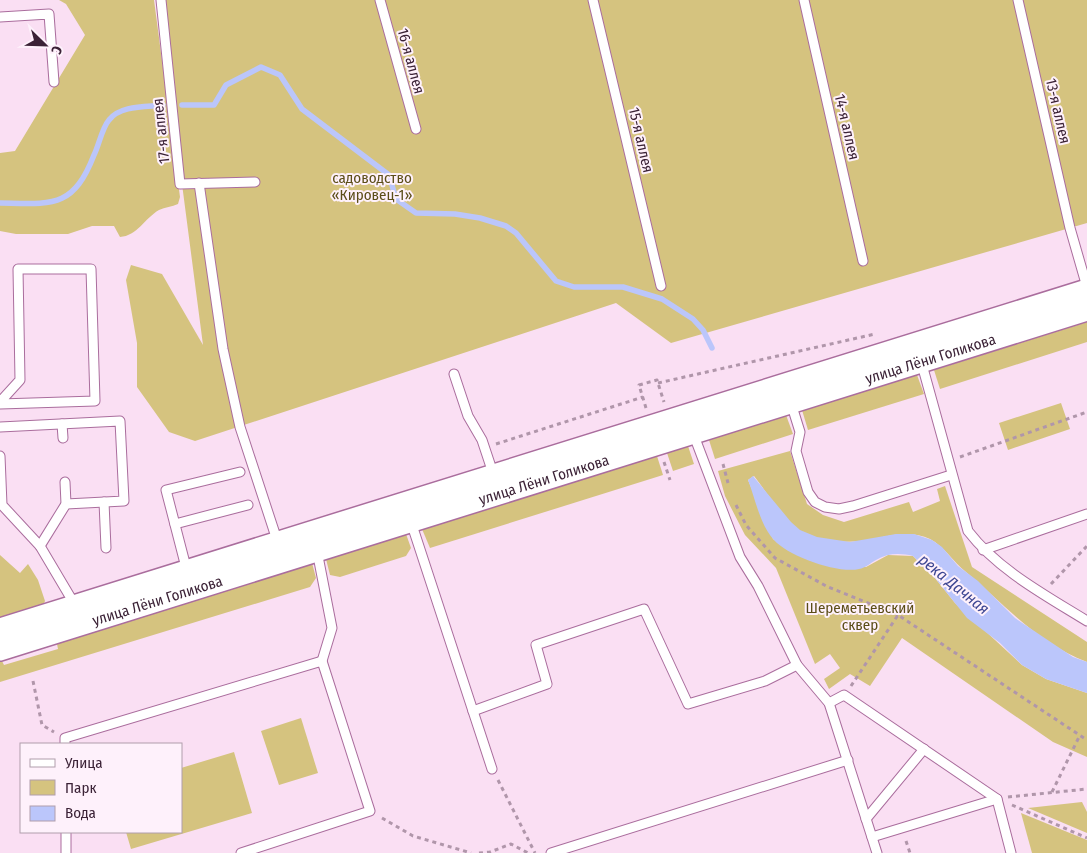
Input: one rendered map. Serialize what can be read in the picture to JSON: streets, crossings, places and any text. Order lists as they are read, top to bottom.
{
  "streets": {
    "street": ["улица Лёни Голикова"],
    "lane": [
      "16-я аллея",
      "13-я аллея",
      "14-я аллея",
      "17-я аллея",
      "15-я аллея"
    ]
  },
  "crossings": [
    ["13-я аллея", "улица Лёни Голикова"]
  ],
  "water": ["река Дачная"],
  "parks": ["садоводство «Кировец-1»", "Шереметьевский сквер"],
  "legend": ["Улица", "Парк", "Вода"],
  "north": "bottom right"
}
